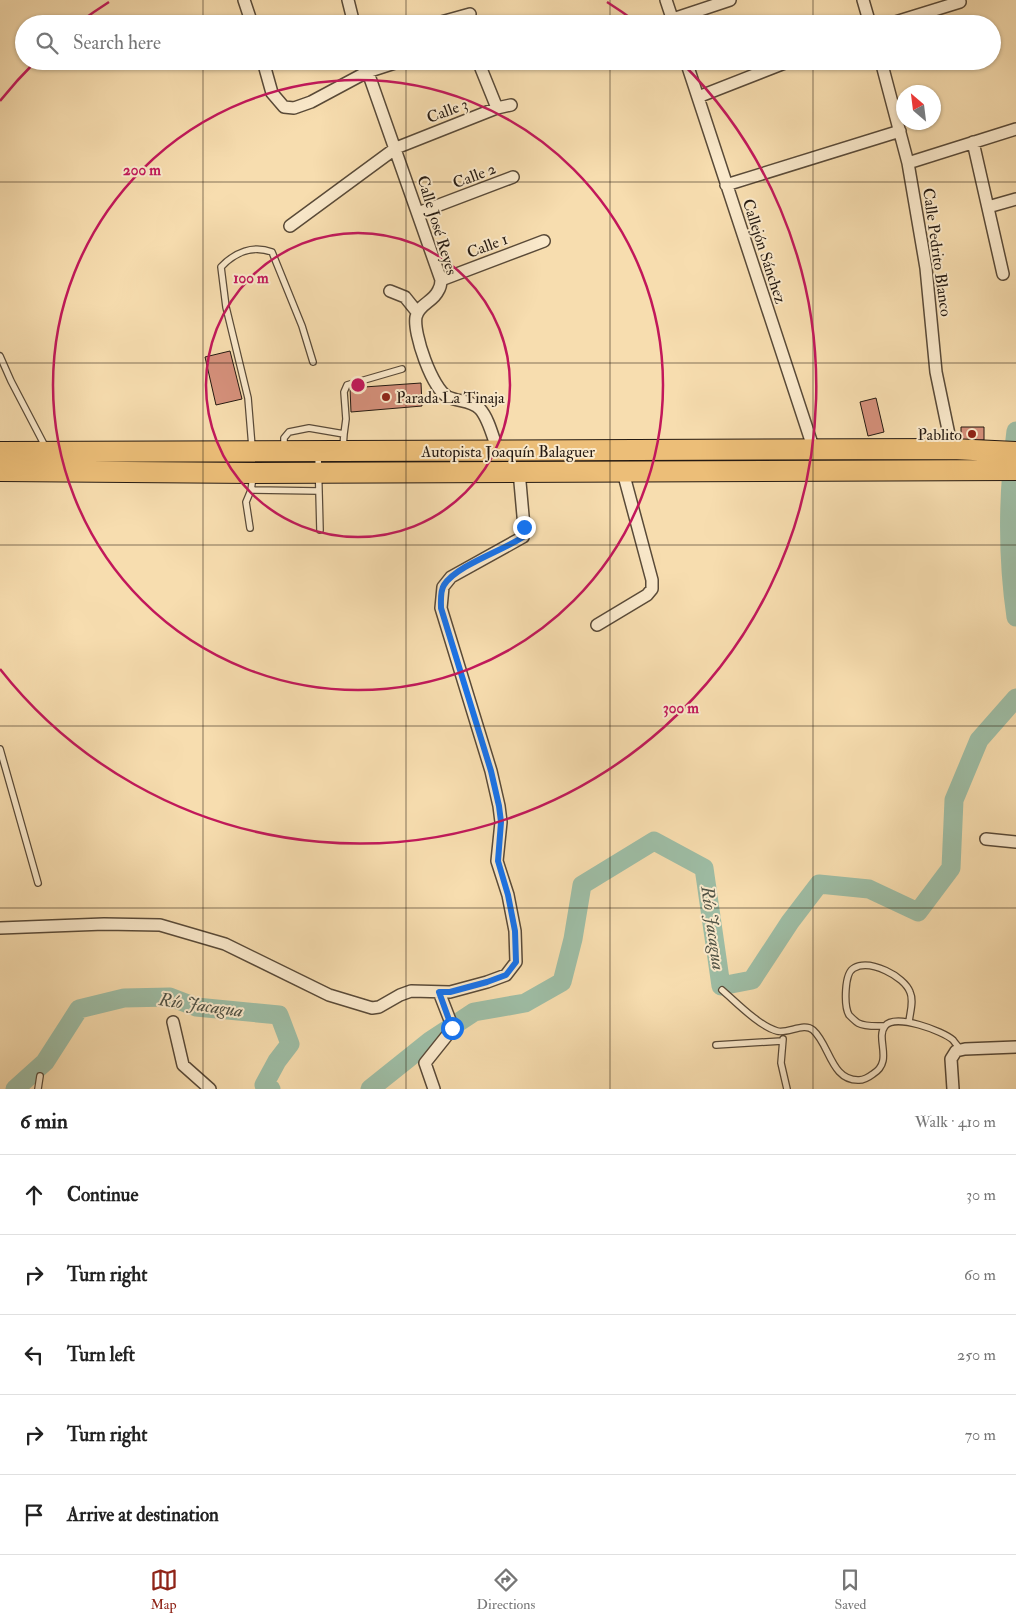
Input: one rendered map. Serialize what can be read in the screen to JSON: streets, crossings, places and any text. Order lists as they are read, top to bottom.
{
  "streets": {
    "highway": ["Autopista Joaquín Balaguer"],
    "street": [
      "Calle 3",
      "Calle 2",
      "Calle José Reyes",
      "Calle 1",
      "Callejón Sánchez",
      "Calle Pedrito Blanco"
    ]
  },
  "crossings": [
    ["Calle 3", "Calle José Reyes"],
    ["Calle 2", "Calle José Reyes"],
    ["Calle José Reyes", "Calle 1"],
    ["Callejón Sánchez", "Autopista Joaquín Balaguer"],
    ["Calle Pedrito Blanco", "Autopista Joaquín Balaguer"]
  ],
  "water": ["Río Jacagua"],
  "places": ["Parada La Tinaja", "Pablito"],
  "north": "top left",
  "page": {
    "search": "Search here",
    "heading": ["6 min", "Walk · 410 m"],
    "list": [
      ["Continue", "30 m"],
      ["Turn right", "60 m"],
      ["Turn left", "250 m"],
      ["Turn right", "70 m"],
      "Arrive at destination"
    ],
    "nav": ["Map", "Directions", "Saved"]
  },
  "rings": ["200 m", "100 m", "300 m"]
}
